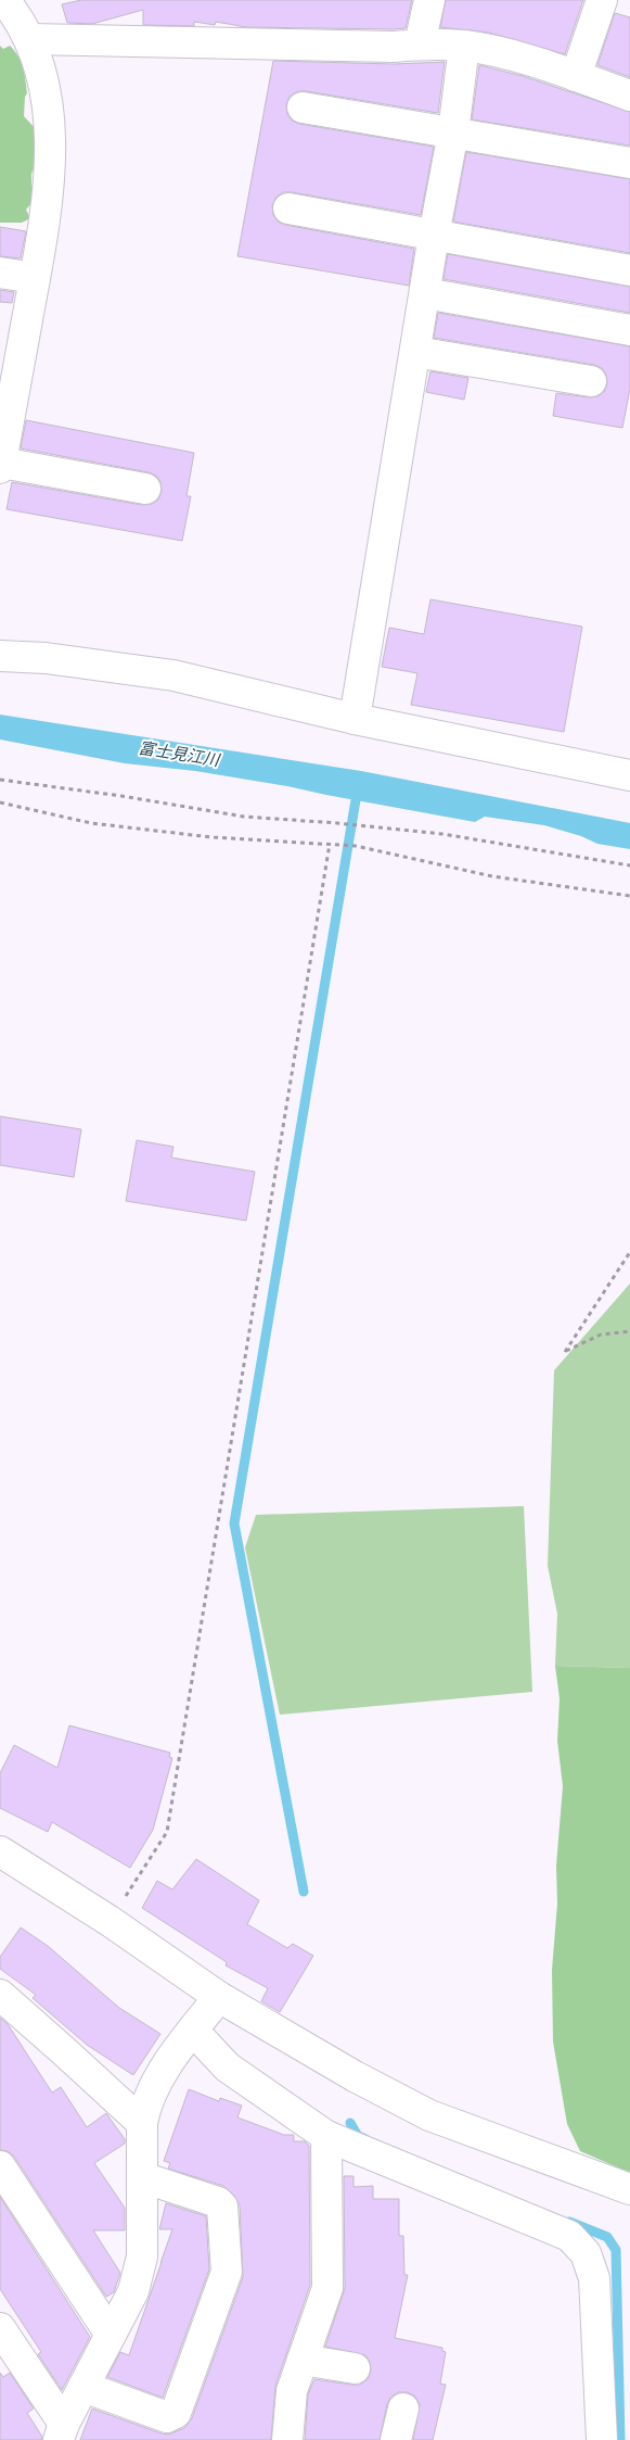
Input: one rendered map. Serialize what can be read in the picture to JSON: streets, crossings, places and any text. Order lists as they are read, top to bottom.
{
  "water": ["富士見江川"]
}
